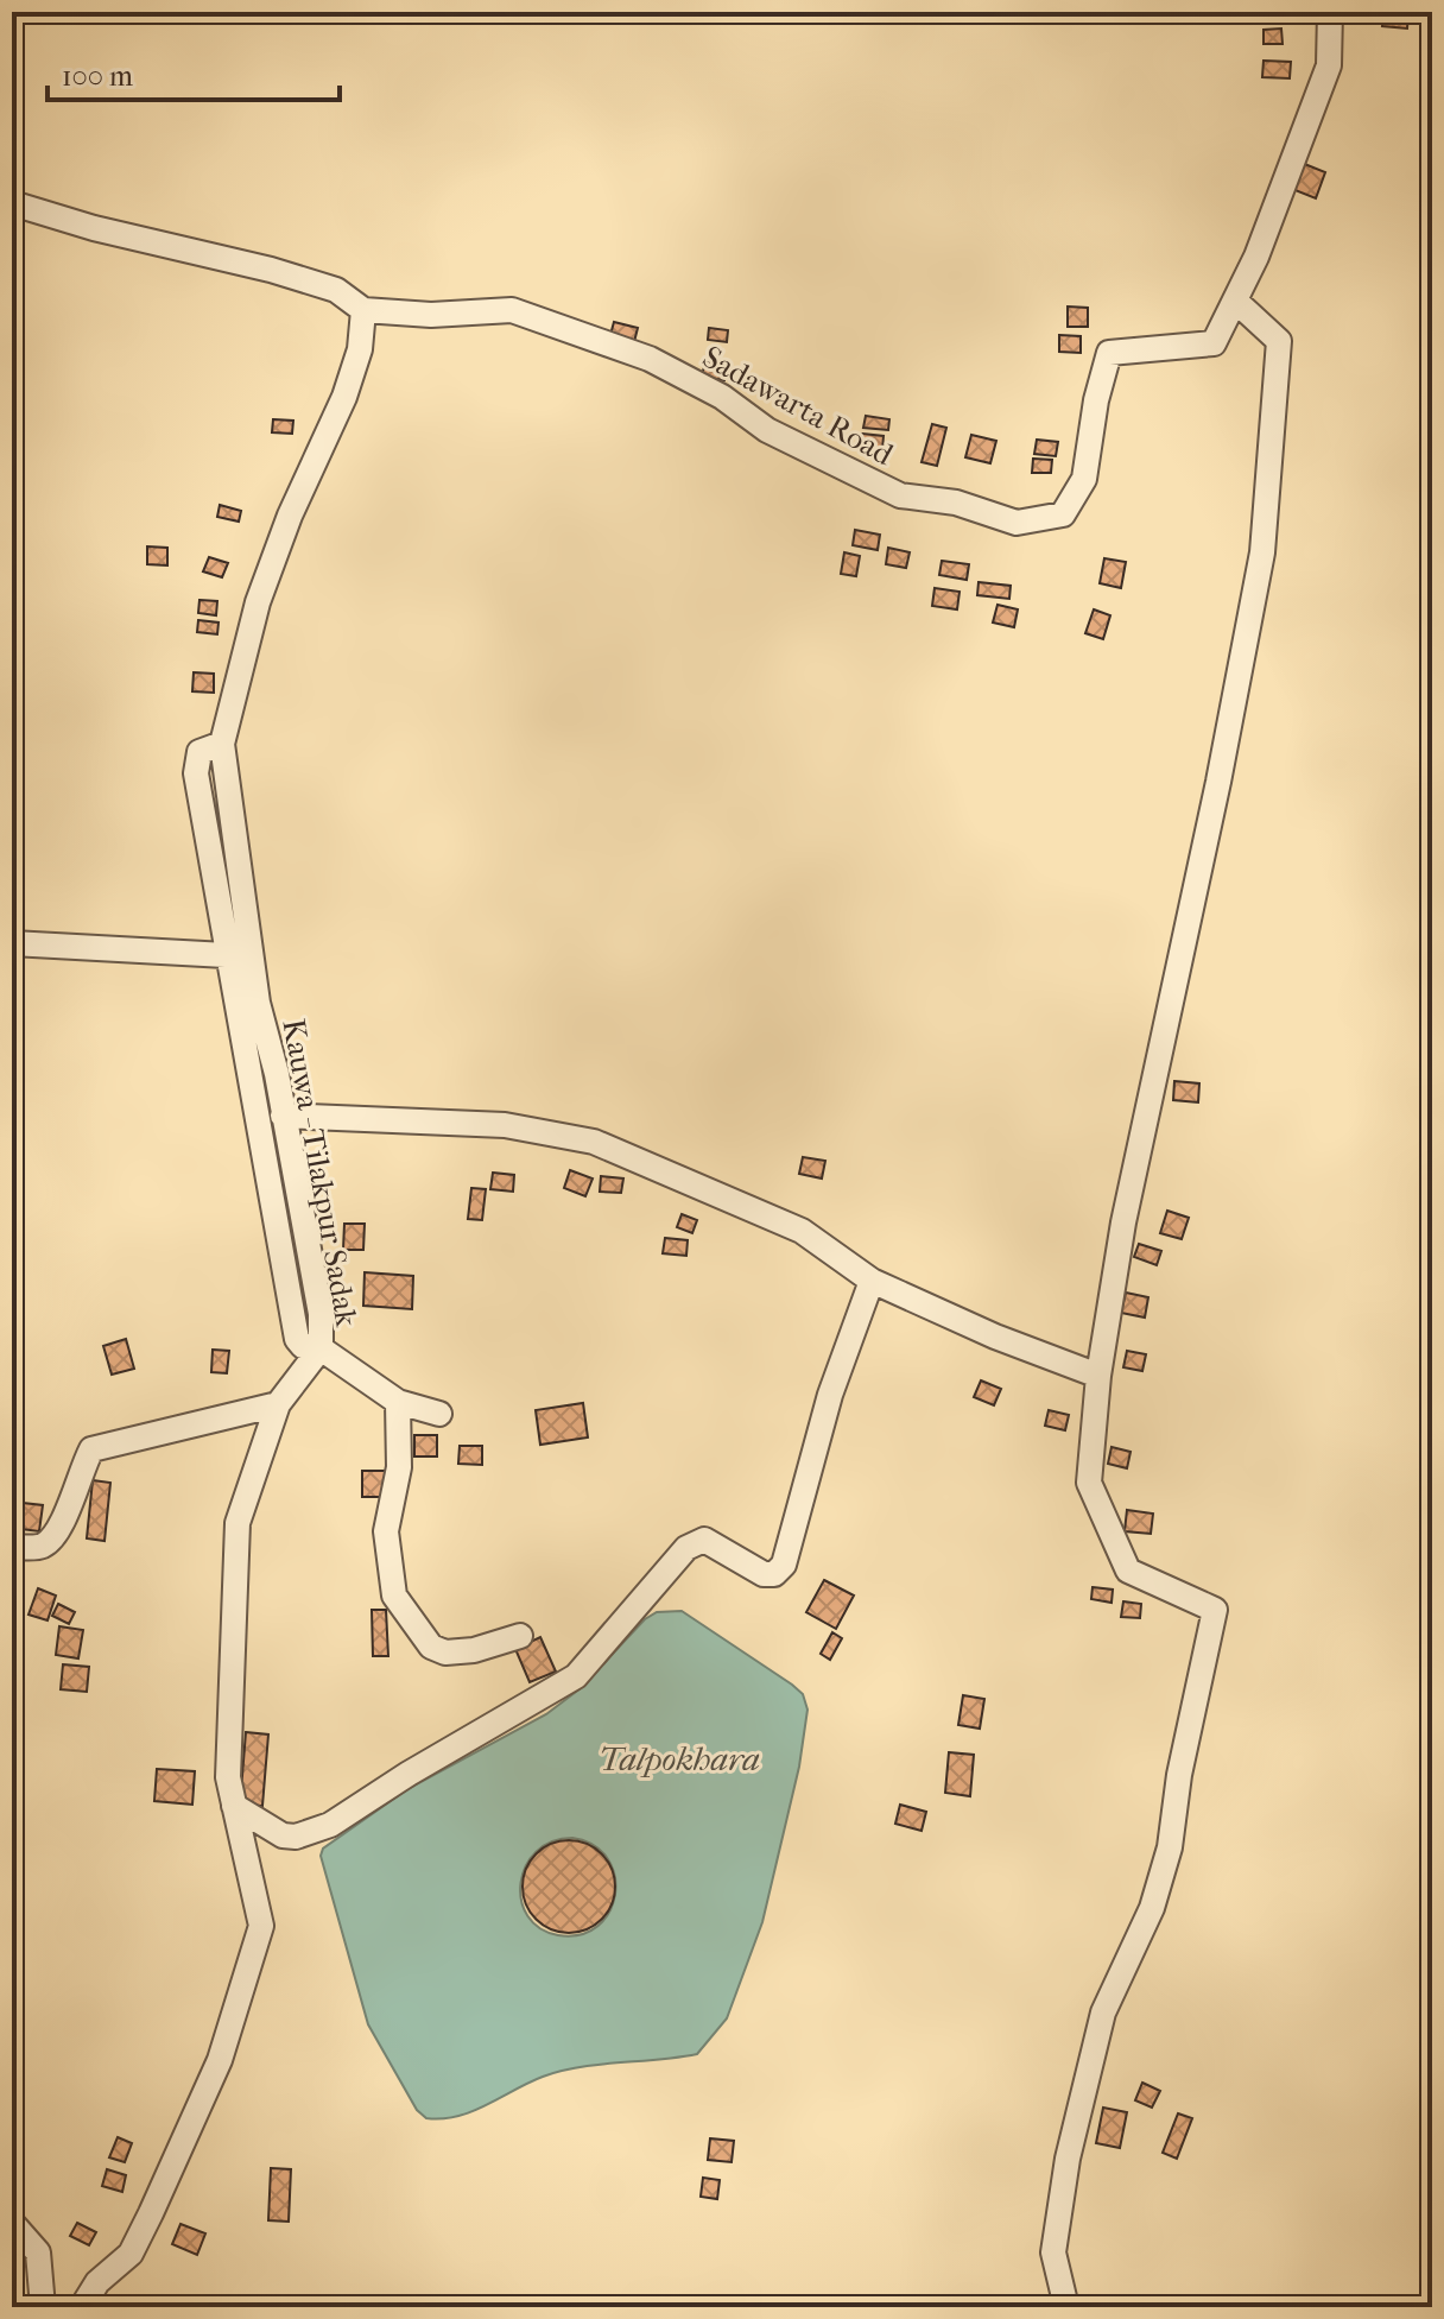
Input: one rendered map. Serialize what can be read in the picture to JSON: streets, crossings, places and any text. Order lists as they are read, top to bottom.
{
  "streets": {
    "street": ["Sadawarta Road", "Kauwa - Tilakpur Sadak"]
  },
  "crossings": [
    ["Sadawarta Road", "Kauwa - Tilakpur Sadak"]
  ],
  "water": ["Talpokhara"],
  "scale_bar": "100 m"
}
